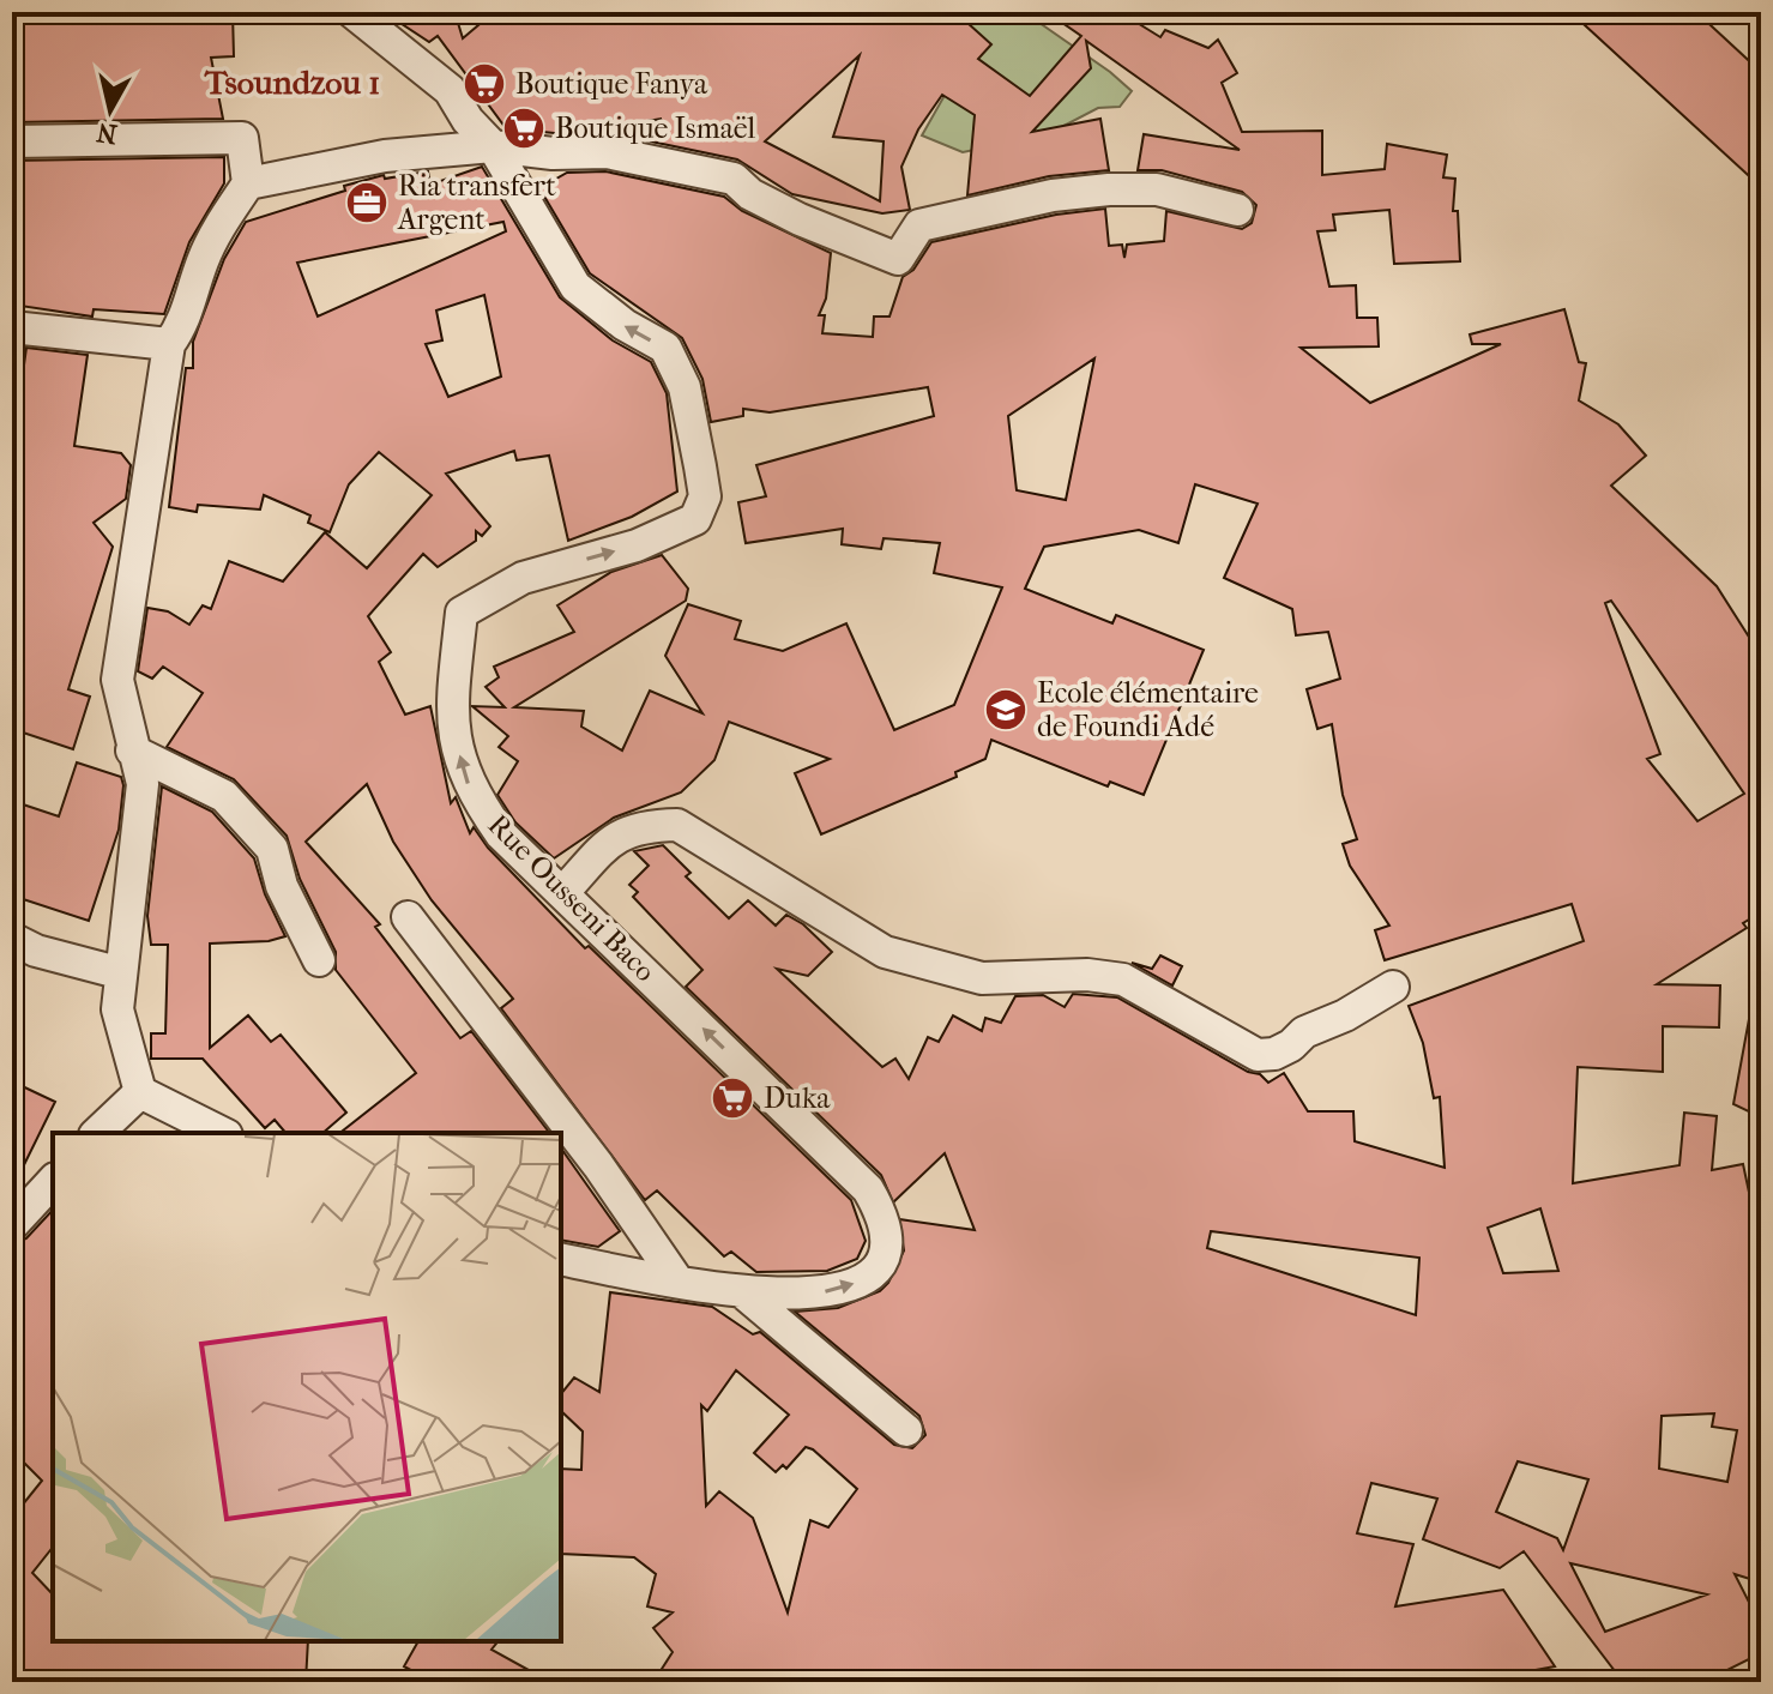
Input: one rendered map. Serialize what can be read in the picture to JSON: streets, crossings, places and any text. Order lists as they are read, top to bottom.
{
  "streets": {
    "street": ["Rue Ousseni Baco"]
  },
  "districts": ["Tsoundzou 1"],
  "places": {
    "supermarket": ["Boutique Fanya", "Boutique Ismaël", "Duka"],
    "office": ["Ria transfert Argent"],
    "school or university": ["Ecole élémentaire de Foundi Adé"]
  },
  "north": "bottom"
}
